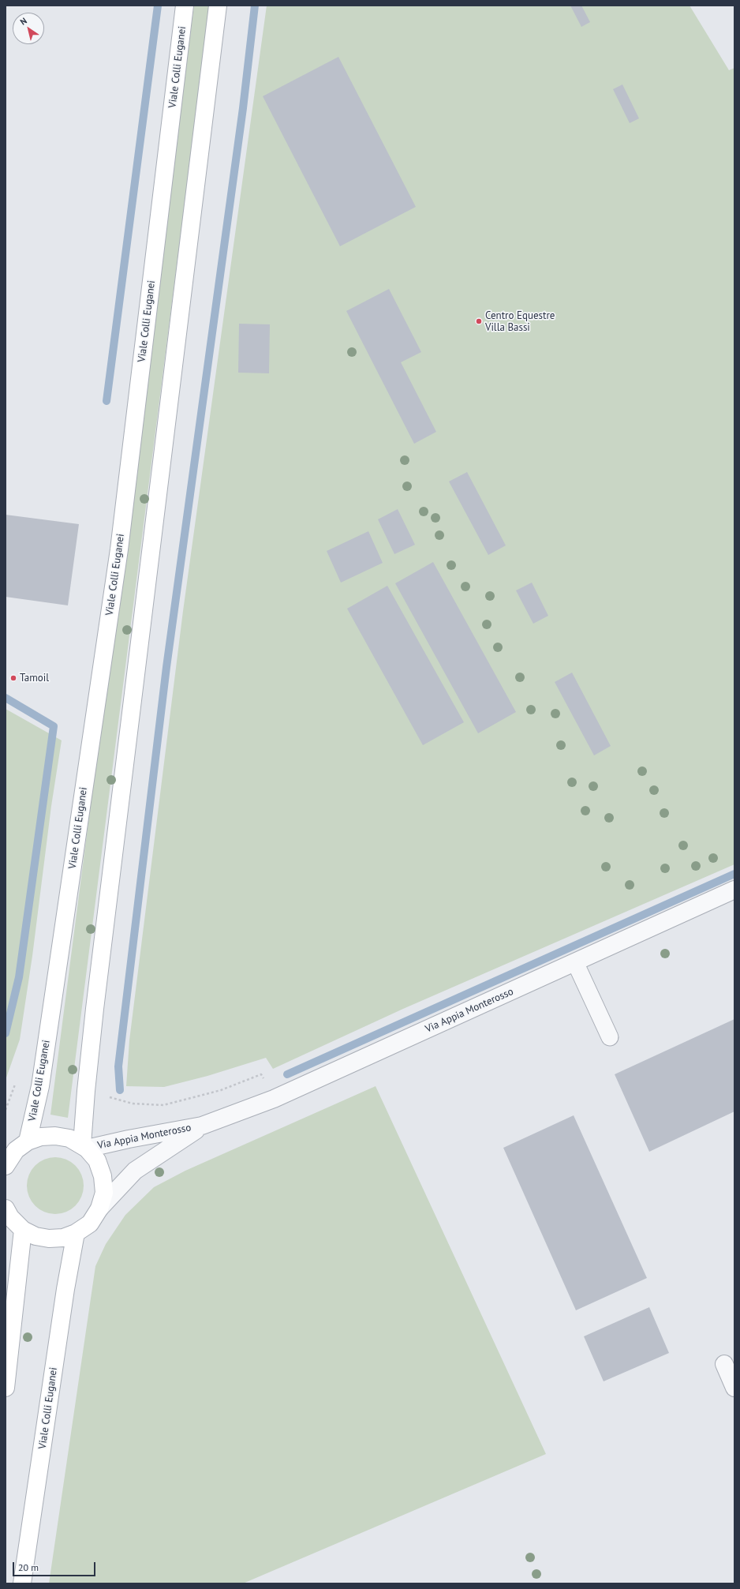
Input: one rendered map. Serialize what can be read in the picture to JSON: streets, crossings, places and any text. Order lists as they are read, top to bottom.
{
  "streets": {
    "main road": ["Viale Colli Euganei"],
    "street": ["Via Appia Monterosso"]
  },
  "crossings": [
    ["Viale Colli Euganei", "Via Appia Monterosso"]
  ],
  "places": ["Centro Equestre Villa Bassi", "Tamoil"],
  "scale_bar": "20 m",
  "north": "top left"
}
